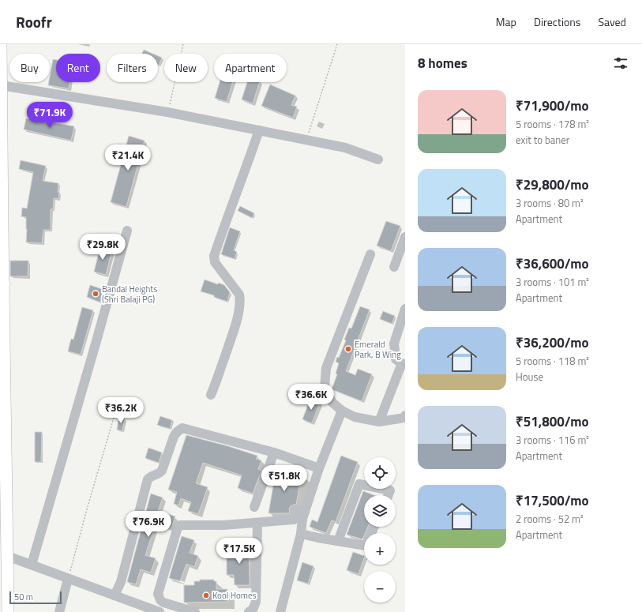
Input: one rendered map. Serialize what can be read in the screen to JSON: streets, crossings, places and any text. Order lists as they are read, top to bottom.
{
  "places": ["Bandal Heights (Shri Balaji PG)", "Emerald Park, B Wing", "Kool Homes"],
  "scale_bar": "50 m",
  "page": {
    "header": "Roofr",
    "nav": ["Map", "Directions", "Saved"],
    "heading": "8 homes",
    "chip": [
      "Buy",
      "Rent",
      "Filters",
      "New",
      "Apartment"
    ],
    "list": [
      {
        "name": "₹71,900/mo",
        "note": "5 rooms · 178 m² · exit to baner"
      },
      {
        "name": "₹29,800/mo",
        "note": "3 rooms · 80 m² · Apartment"
      },
      {
        "name": "₹36,600/mo",
        "note": "3 rooms · 101 m² · Apartment"
      },
      {
        "name": "₹36,200/mo",
        "note": "5 rooms · 118 m² · House"
      },
      {
        "name": "₹51,800/mo",
        "note": "3 rooms · 116 m² · Apartment"
      },
      {
        "name": "₹17,500/mo",
        "note": "2 rooms · 52 m² · Apartment"
      }
    ],
    "price": [
      "₹71.9K",
      "₹21.4K",
      "₹29.8K",
      "₹36.6K",
      "₹36.2K",
      "₹51.8K",
      "₹76.9K",
      "₹17.5K"
    ],
    "map_buttons": ["+", "−"],
    "scale": "50 m"
  }
}
